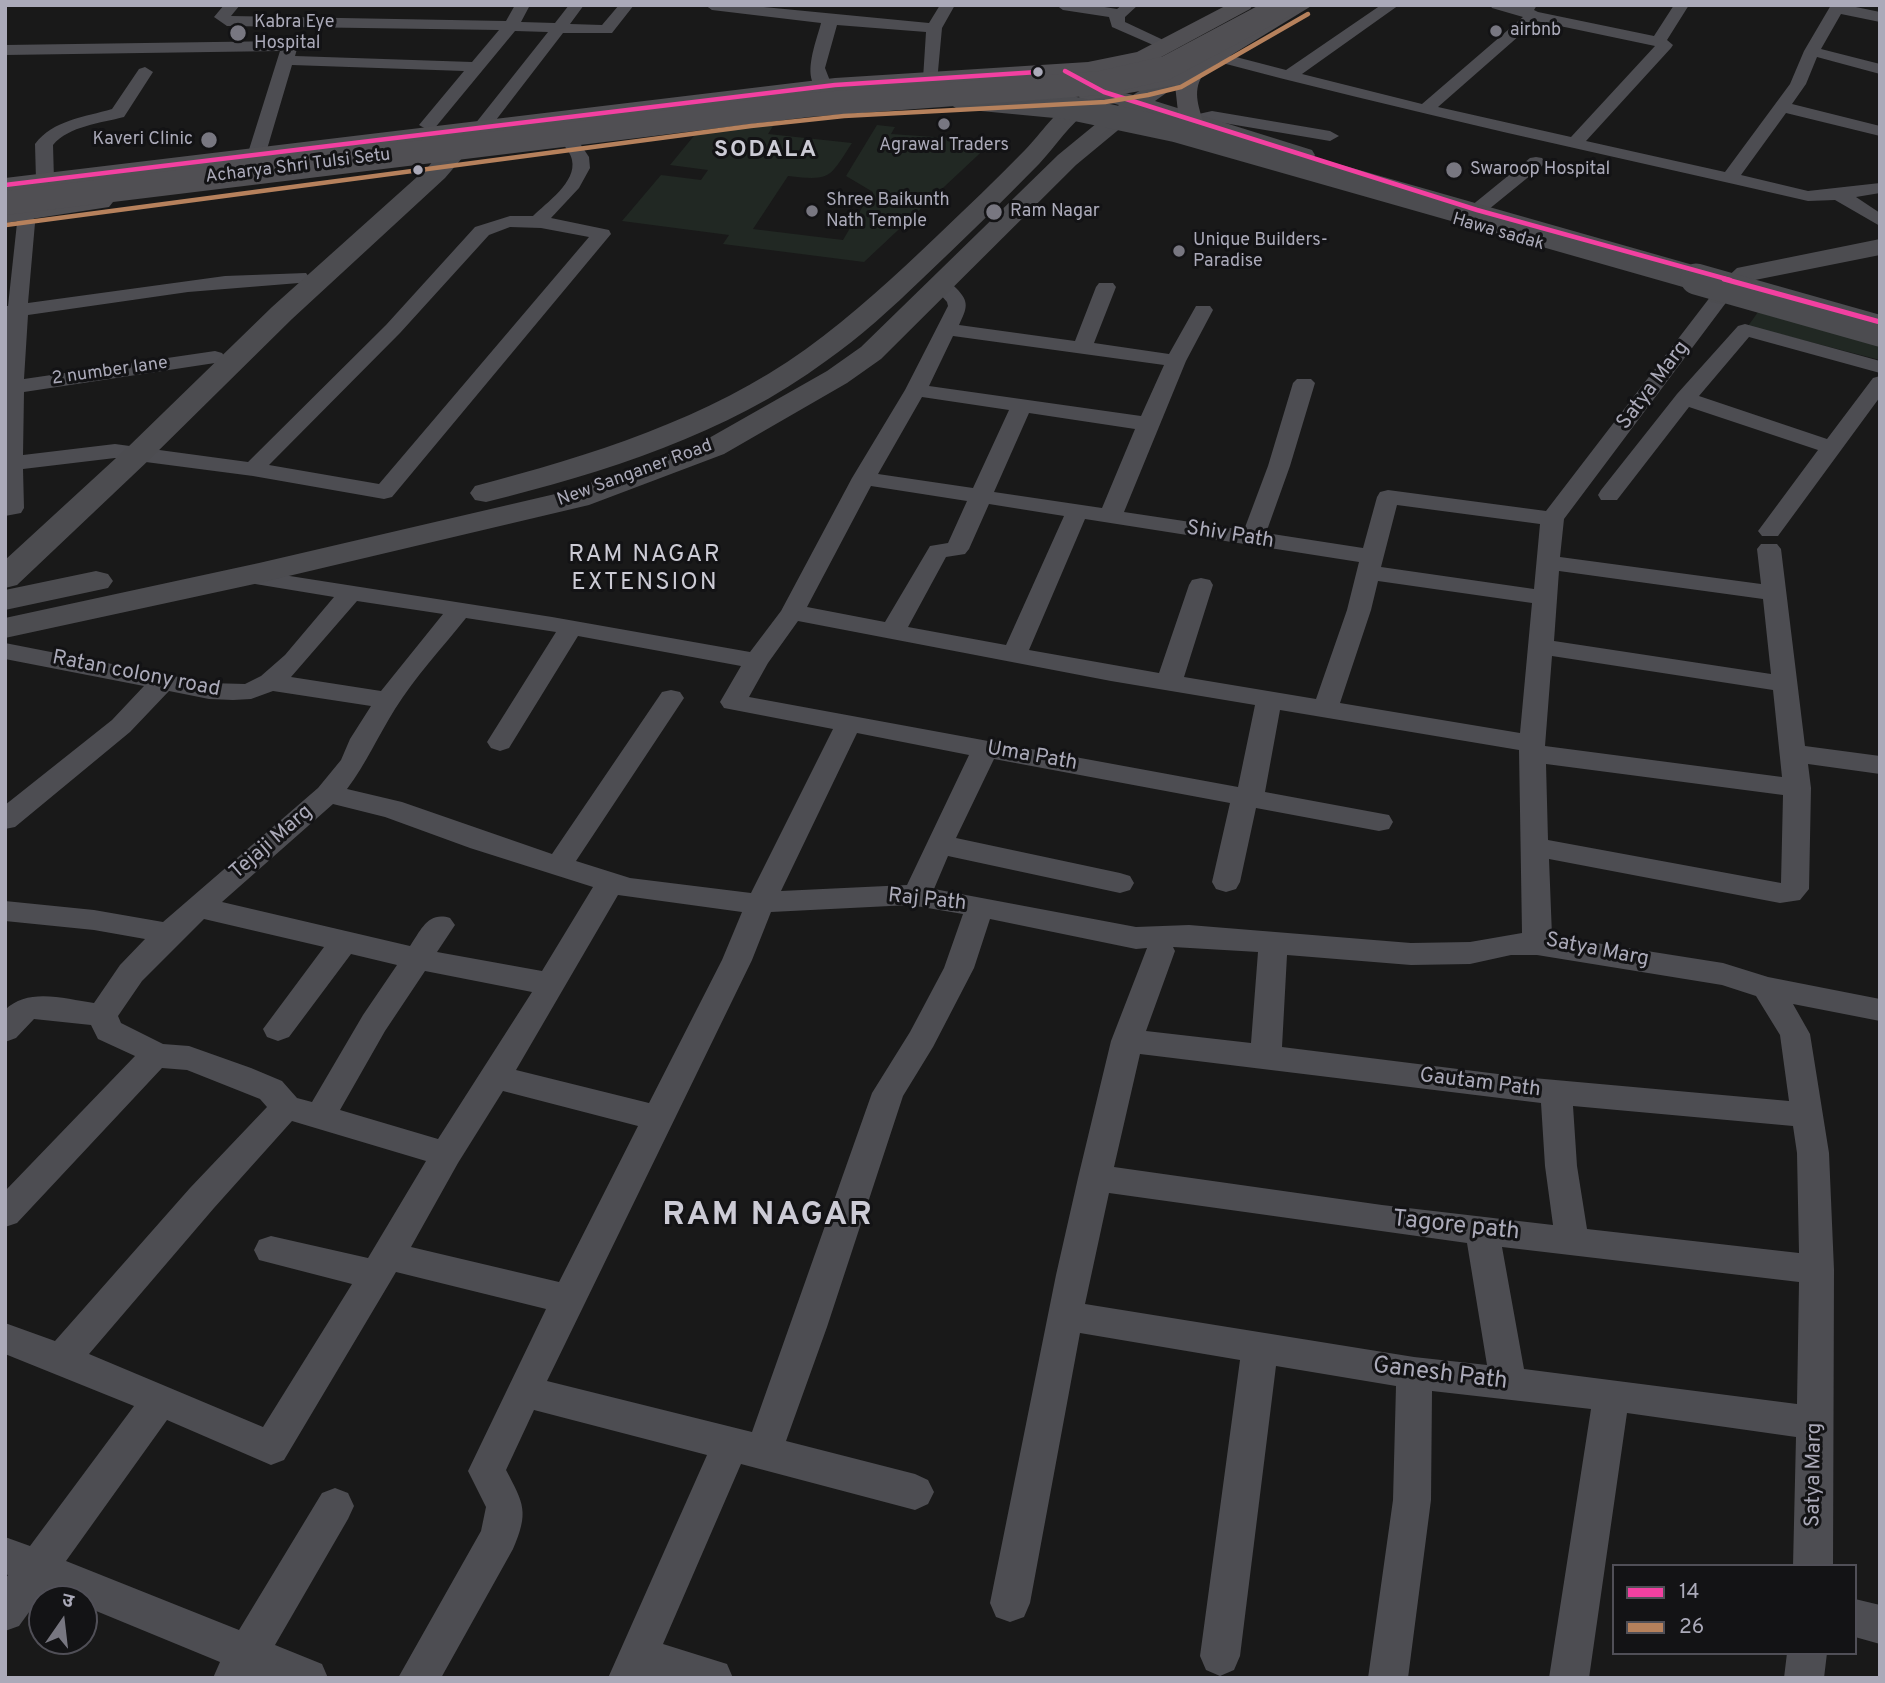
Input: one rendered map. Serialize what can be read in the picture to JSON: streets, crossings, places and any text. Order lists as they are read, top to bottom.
{
  "streets": {
    "highway": ["Acharya Shri Tulsi Setu"],
    "main road": ["Hawa sadak", "New Sanganer Road"],
    "street": [
      "2 number lane",
      "Satya Marg",
      "Shiv Path",
      "Ratan colony road",
      "Uma Path",
      "Tejaji Marg",
      "Raj Path",
      "Gautam Path",
      "Tagore path",
      "Ganesh Path"
    ]
  },
  "crossings": [
    ["Hawa sadak", "Satya Marg"],
    ["Hawa sadak", "New Sanganer Road"],
    ["Satya Marg", "Shiv Path"],
    ["Satya Marg", "Raj Path"],
    ["Satya Marg", "Gautam Path"],
    ["Satya Marg", "Tagore path"],
    ["Satya Marg", "Ganesh Path"],
    ["New Sanganer Road", "Ratan colony road"],
    ["Tejaji Marg", "Raj Path"]
  ],
  "districts": ["SODALA", "RAM NAGAR EXTENSION", "RAM NAGAR"],
  "places": [
    "airbnb",
    "Kabra Eye Hospital",
    "Agrawal Traders",
    "Kaveri Clinic",
    "Swaroop Hospital",
    "Shree Baikunth Nath Temple",
    "Ram Nagar",
    "Unique Builders- Paradise"
  ],
  "lines": ["transit line 26", "transit line 14"],
  "legend": ["14", "26"],
  "north": "top"
}
